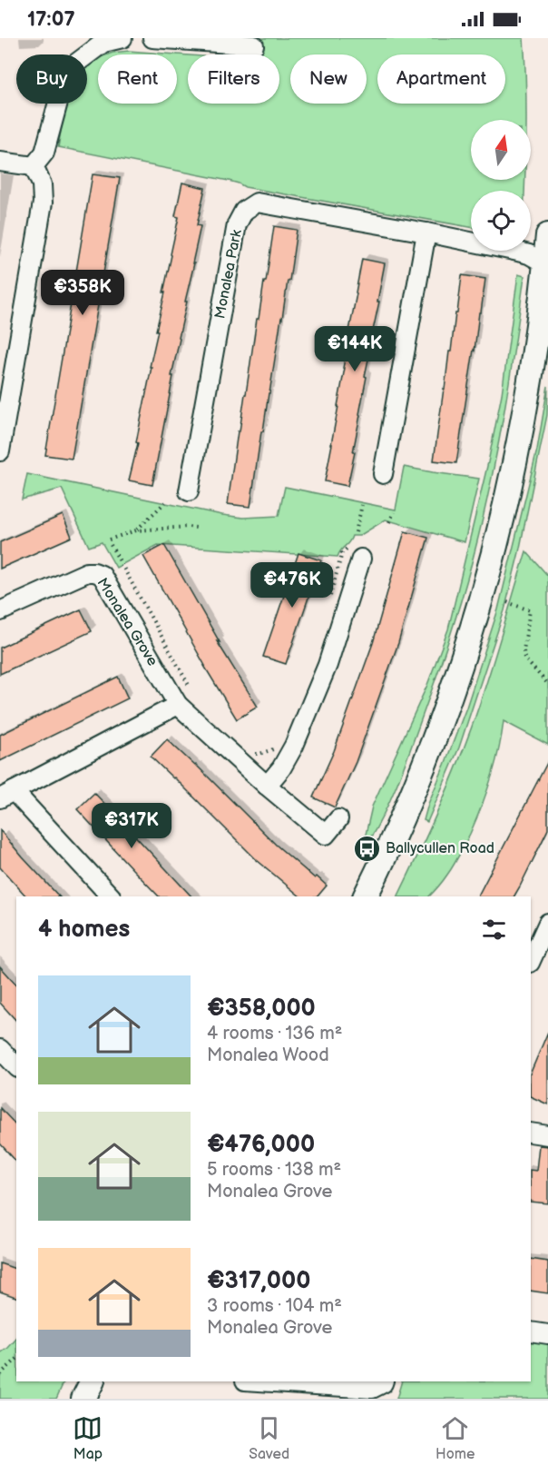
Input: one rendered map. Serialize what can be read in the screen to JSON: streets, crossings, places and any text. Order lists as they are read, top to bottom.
{
  "streets": {
    "street": ["Monalea Park", "Monalea Grove"]
  },
  "places": {
    "bus stop": ["Ballycullen Road"]
  },
  "north": "top",
  "page": {
    "status": "17:07",
    "chip": [
      "Buy",
      "Rent",
      "Filters",
      "New",
      "Apartment"
    ],
    "price": [
      "€358K",
      "€144K",
      "€476K",
      "€317K"
    ],
    "heading": "4 homes",
    "list": [
      {
        "name": "€358,000",
        "note": "4 rooms · 136 m² · Monalea Wood"
      },
      {
        "name": "€476,000",
        "note": "5 rooms · 138 m² · Monalea Grove"
      },
      {
        "name": "€317,000",
        "note": "3 rooms · 104 m² · Monalea Grove"
      }
    ],
    "tabs": ["Map", "Saved", "Home"]
  }
}
